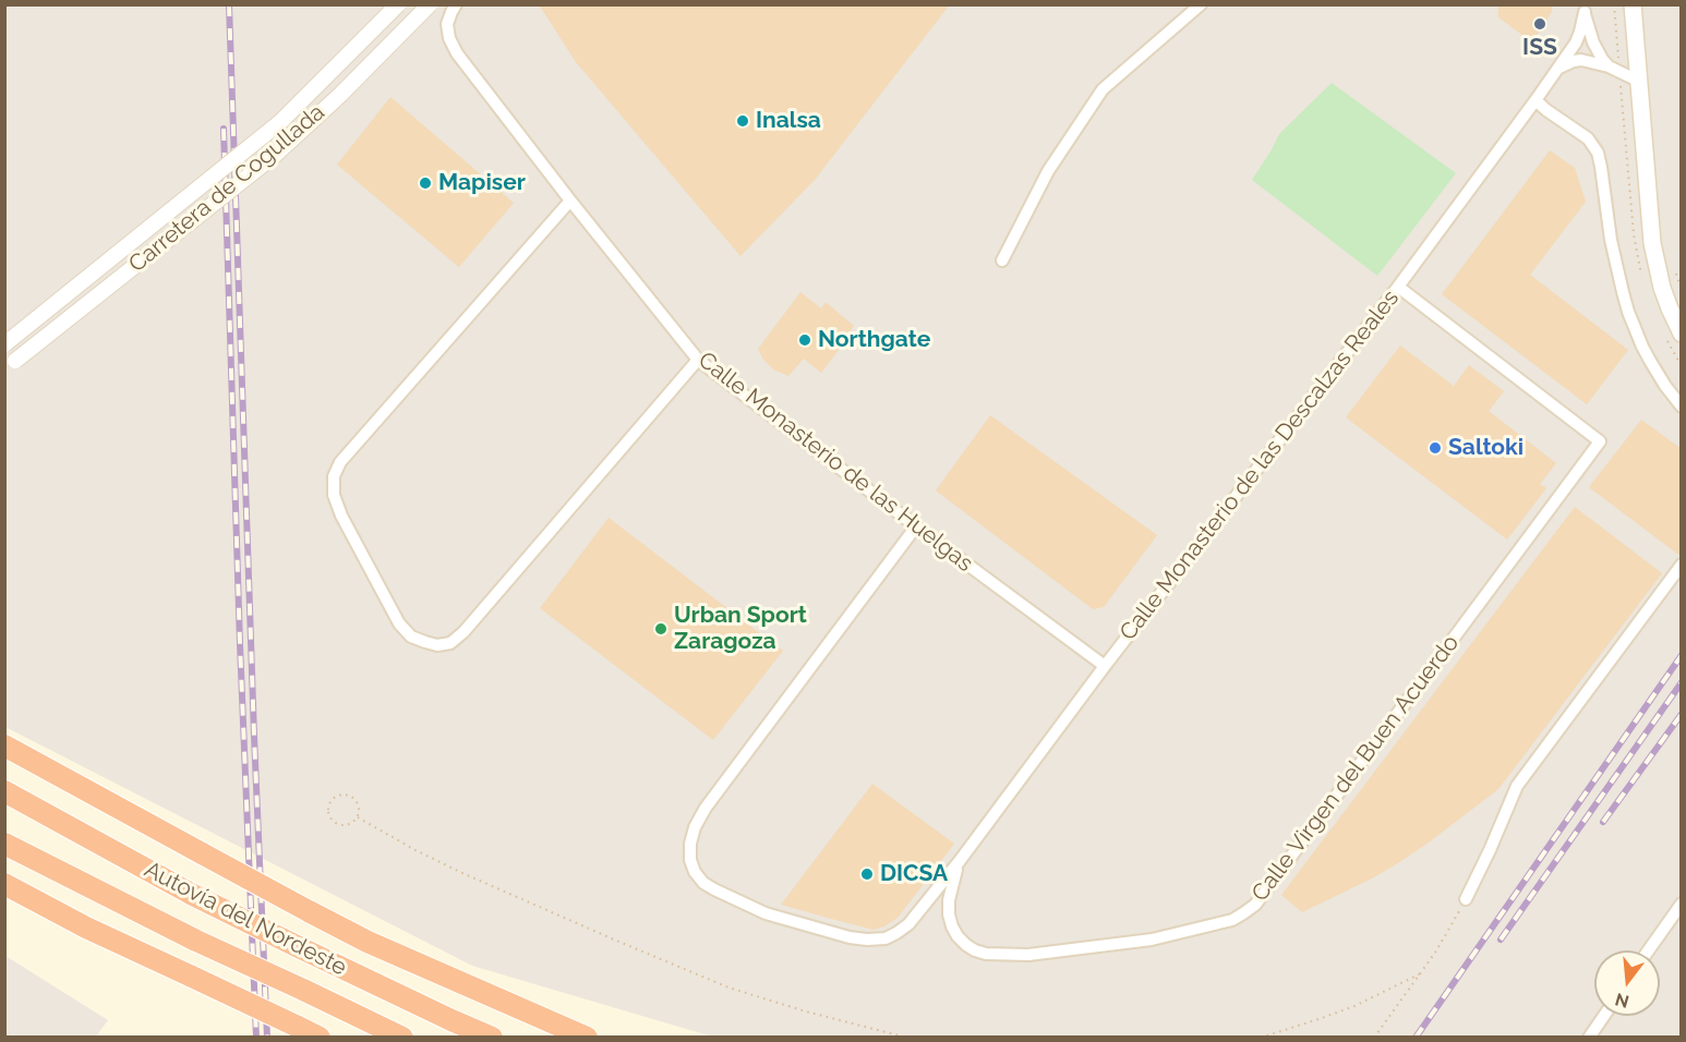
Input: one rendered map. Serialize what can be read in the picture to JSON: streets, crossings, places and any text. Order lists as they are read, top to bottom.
{
  "streets": {
    "highway": ["Autovía del Nordeste"],
    "street": [
      "Carretera de Cogullada",
      "Calle Monasterio de las Huelgas",
      "Calle Monasterio de las Descalzas Reales",
      "Calle Virgen del Buen Acuerdo"
    ]
  },
  "crossings": [
    ["Calle Monasterio de las Huelgas", "Calle Monasterio de las Descalzas Reales"],
    ["Calle Monasterio de las Descalzas Reales", "Calle Virgen del Buen Acuerdo"]
  ],
  "places": [
    "ISS",
    "Inalsa",
    "Mapiser",
    "Northgate",
    "Saltoki",
    "Urban Sport Zaragoza",
    "DICSA"
  ],
  "north": "bottom"
}
